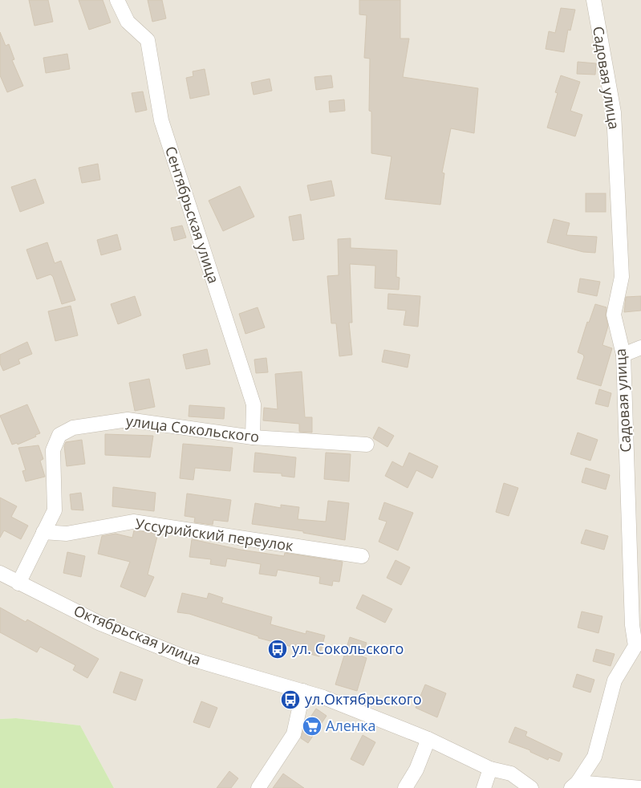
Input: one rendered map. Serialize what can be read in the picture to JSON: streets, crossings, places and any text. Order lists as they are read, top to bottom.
{
  "streets": {
    "street": [
      "Садовая улица",
      "Сентябрьская улица",
      "улица Сокольского",
      "Уссурийский переулок",
      "Октябрьская улица"
    ]
  },
  "crossings": [
    ["Сентябрьская улица", "улица Сокольского"],
    ["улица Сокольского", "Уссурийский переулок"],
    ["улица Сокольского", "Октябрьская улица"]
  ],
  "places": {
    "bus stop": ["ул. Сокольского", "ул.Октябрьского"],
    "supermarket": ["Аленка"]
  }
}
